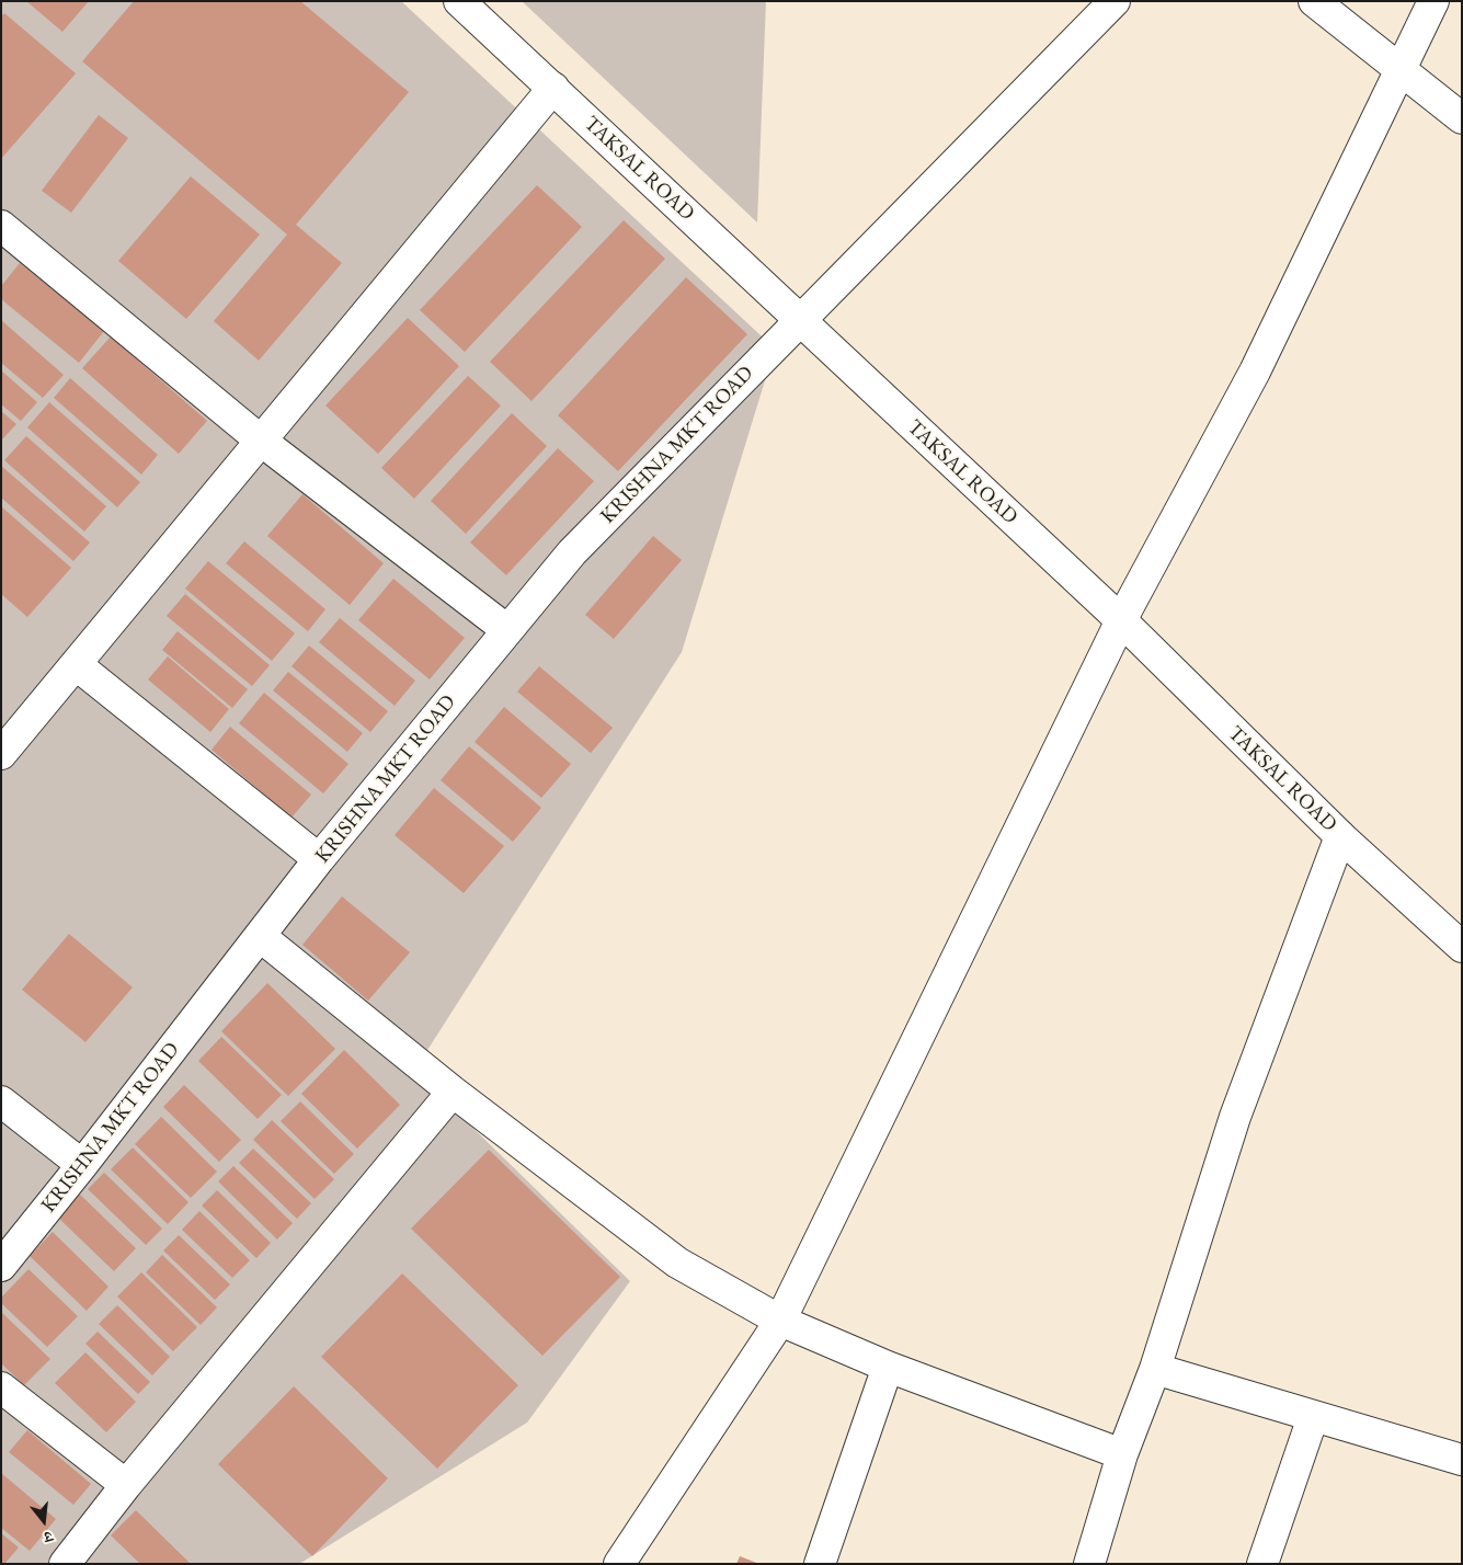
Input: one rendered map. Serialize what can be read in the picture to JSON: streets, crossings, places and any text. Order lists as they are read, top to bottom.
{
  "streets": {
    "street": ["TAKSAL ROAD", "KRISHNA MKT ROAD"]
  },
  "crossings": [
    ["TAKSAL ROAD", "KRISHNA MKT ROAD"]
  ],
  "north": "bottom"
}
